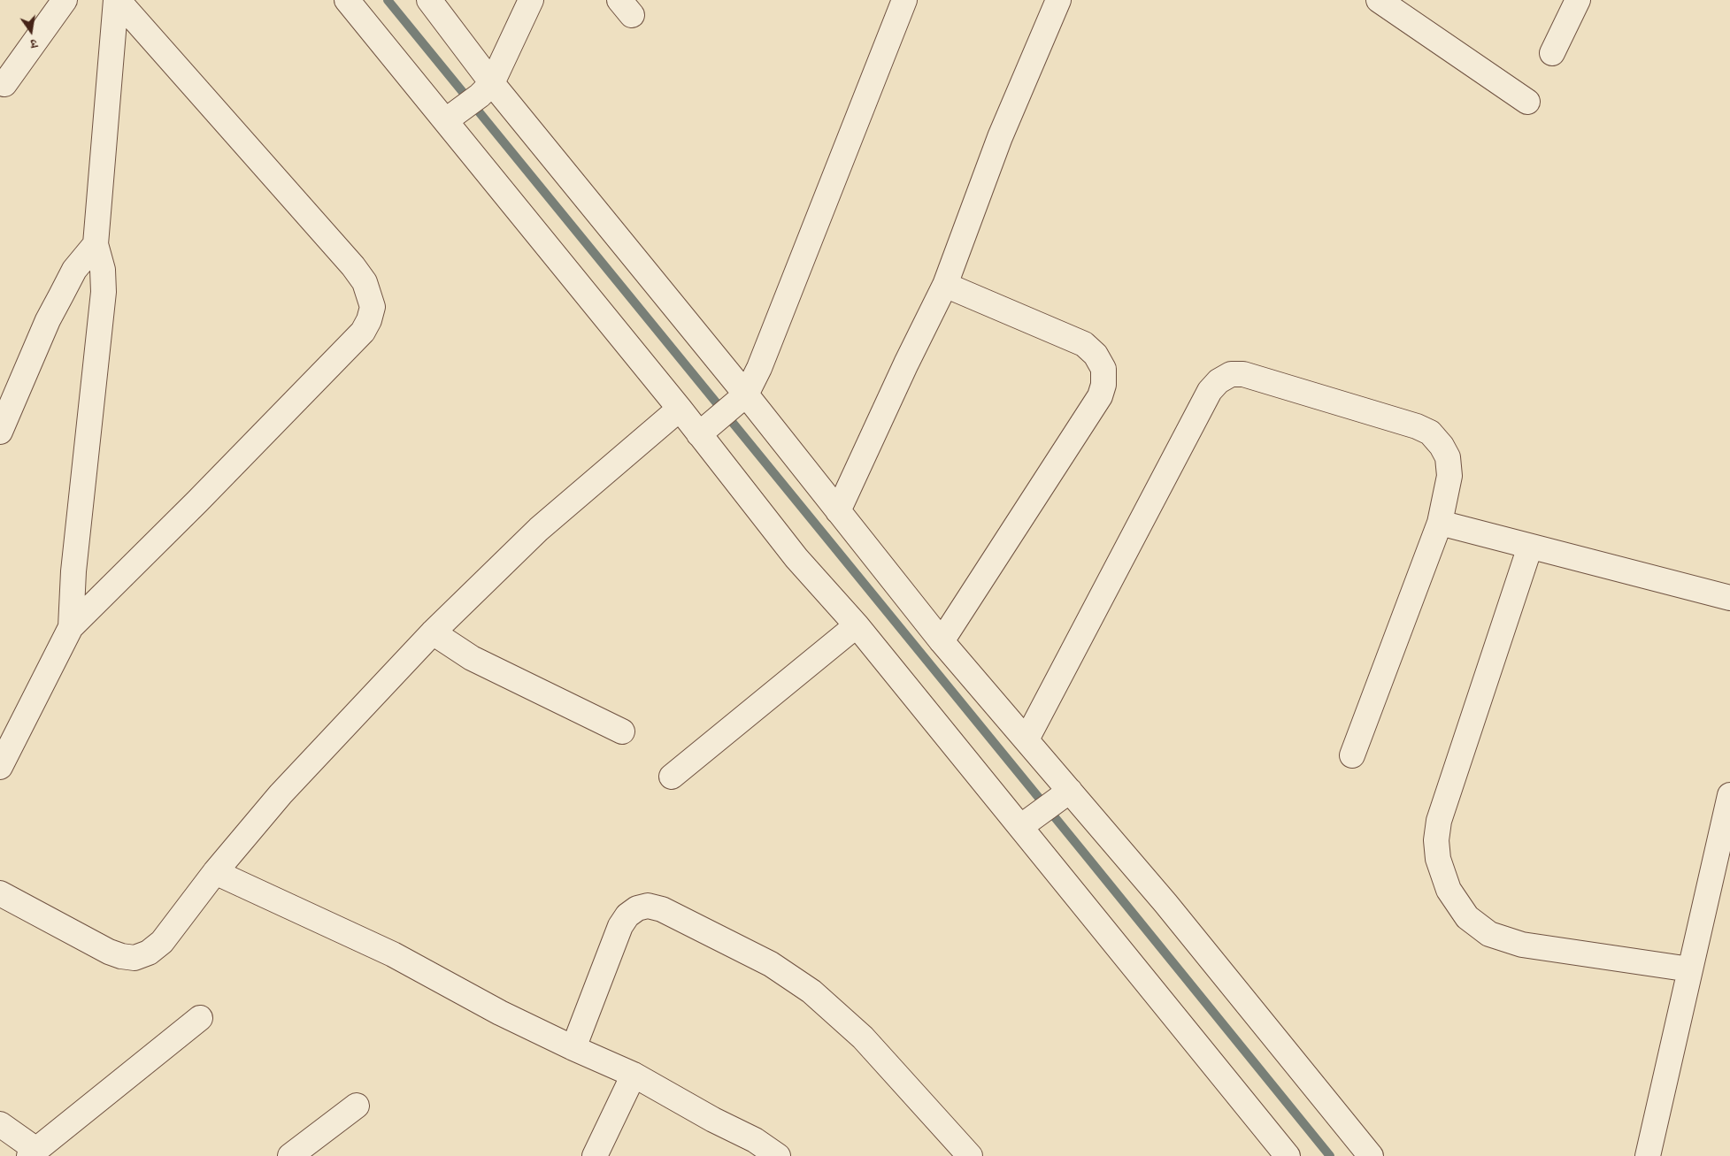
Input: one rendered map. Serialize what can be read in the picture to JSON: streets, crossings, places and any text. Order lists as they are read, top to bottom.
{
  "north": "bottom"
}
